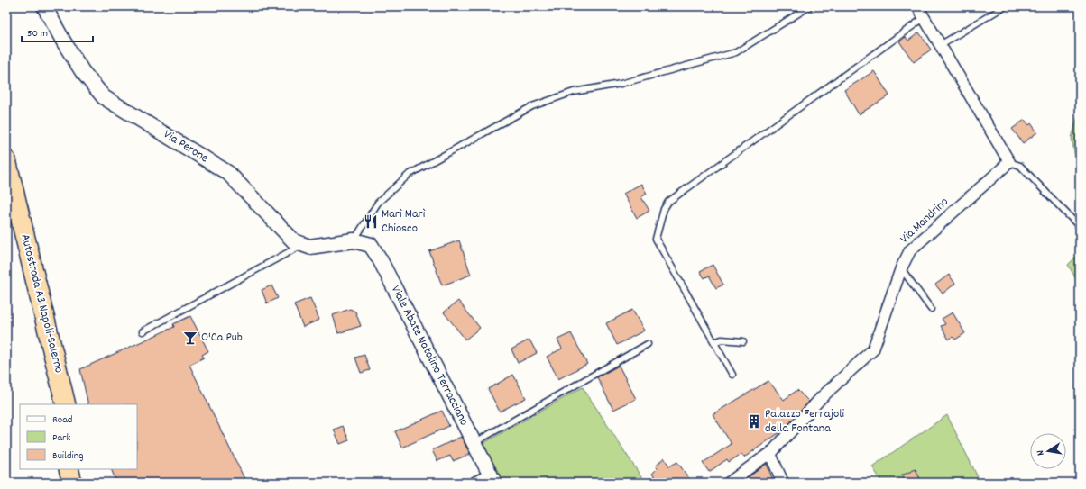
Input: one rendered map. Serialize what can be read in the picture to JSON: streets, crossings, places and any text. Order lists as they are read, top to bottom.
{
  "streets": {
    "highway": ["Autostrada A3 Napoli-Salerno"],
    "street": ["Via Perone", "Via Mandrino", "Viale Abate Natalino Terracciano"]
  },
  "crossings": [
    ["Via Perone", "Viale Abate Natalino Terracciano"]
  ],
  "places": {
    "restaurant": ["Marì Marì Chiosco"],
    "bar": ["O'Ca Pub"],
    "building": ["Palazzo Ferrajoli della Fontana"]
  },
  "legend": ["Road", "Park", "Building"],
  "scale_bar": "50 m",
  "north": "left"
}
